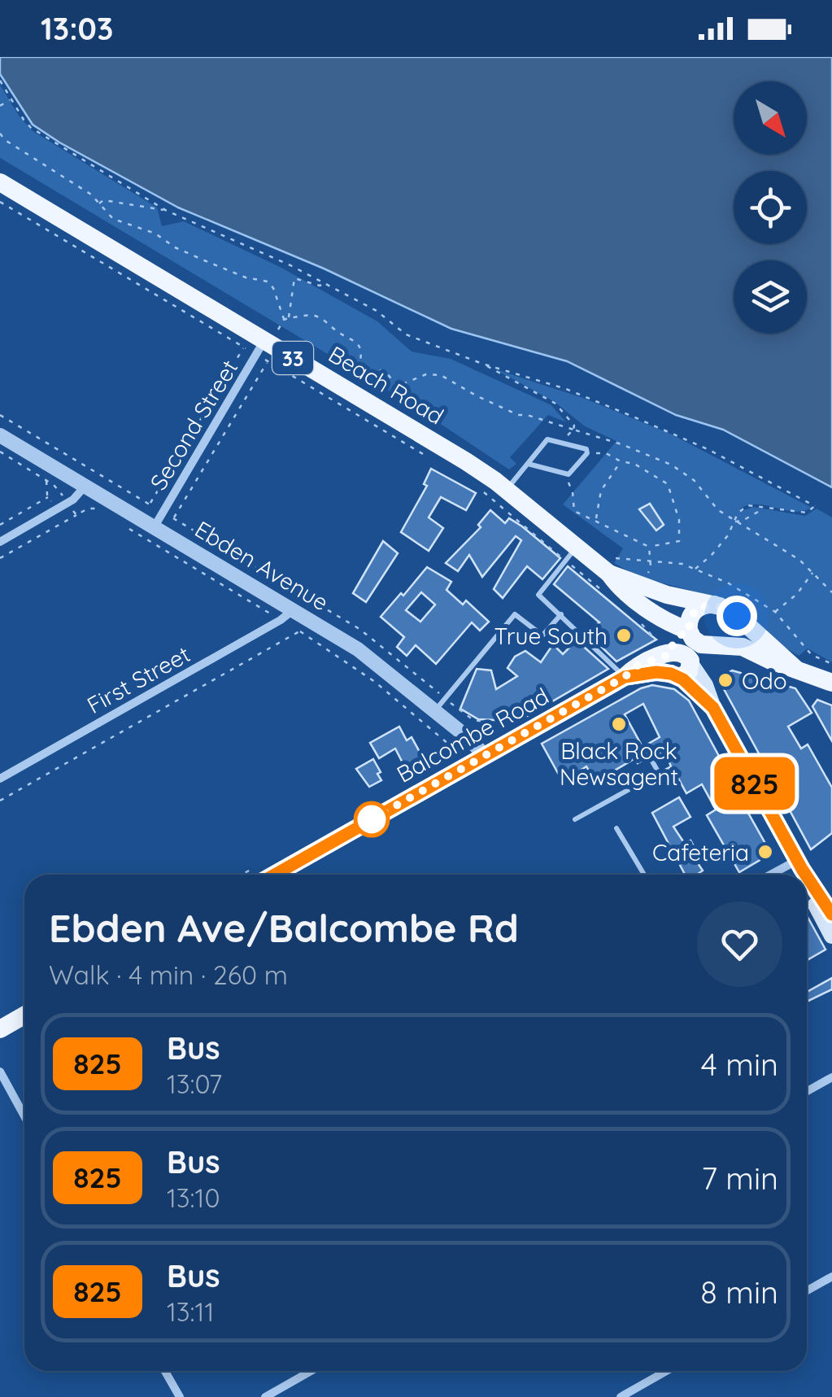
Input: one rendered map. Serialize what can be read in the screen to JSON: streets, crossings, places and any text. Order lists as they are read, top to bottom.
{
  "streets": {
    "main road": ["33", "Beach Road", "Balcombe Road"],
    "street": ["Second Street", "Ebden Avenue", "First Street"]
  },
  "crossings": [
    ["Beach Road", "Second Street"],
    ["Second Street", "Ebden Avenue"],
    ["Ebden Avenue", "First Street"],
    ["Ebden Avenue", "Balcombe Road"]
  ],
  "places": [
    "True South",
    "Odo",
    "Black Rock Newsagent",
    "Cafeteria"
  ],
  "lines": ["bus line 825"],
  "north": "bottom right",
  "page": {
    "status": "13:03",
    "on_map": "825",
    "heading": ["Ebden Ave/Balcombe Rd", "Walk · 4 min · 260 m"],
    "list": [
      {
        "mark": "825",
        "name": "Bus",
        "note": "13:07",
        "value": "4 min"
      },
      {
        "mark": "825",
        "name": "Bus",
        "note": "13:10",
        "value": "7 min"
      },
      {
        "mark": "825",
        "name": "Bus",
        "note": "13:11",
        "value": "8 min"
      }
    ]
  }
}
